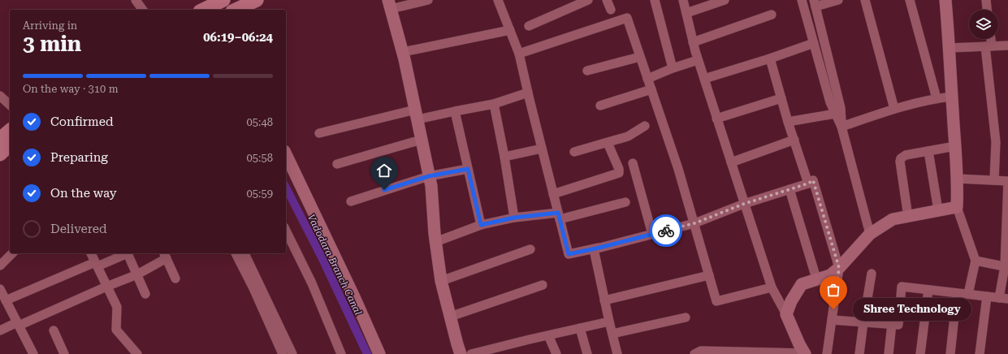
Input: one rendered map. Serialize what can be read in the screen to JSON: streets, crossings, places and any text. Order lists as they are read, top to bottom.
{
  "water": ["Vadodara Branch Canal"],
  "places": ["Shree Technology"],
  "page": {
    "heading": ["3 min", "Arriving in", "06:19–06:24"],
    "bar": "On the way · 310 m",
    "list": [
      ["Confirmed", "05:48"],
      ["Preparing", "05:58"],
      ["On the way", "05:59"],
      "Delivered"
    ],
    "bubble": "Shree Technology"
  }
}
